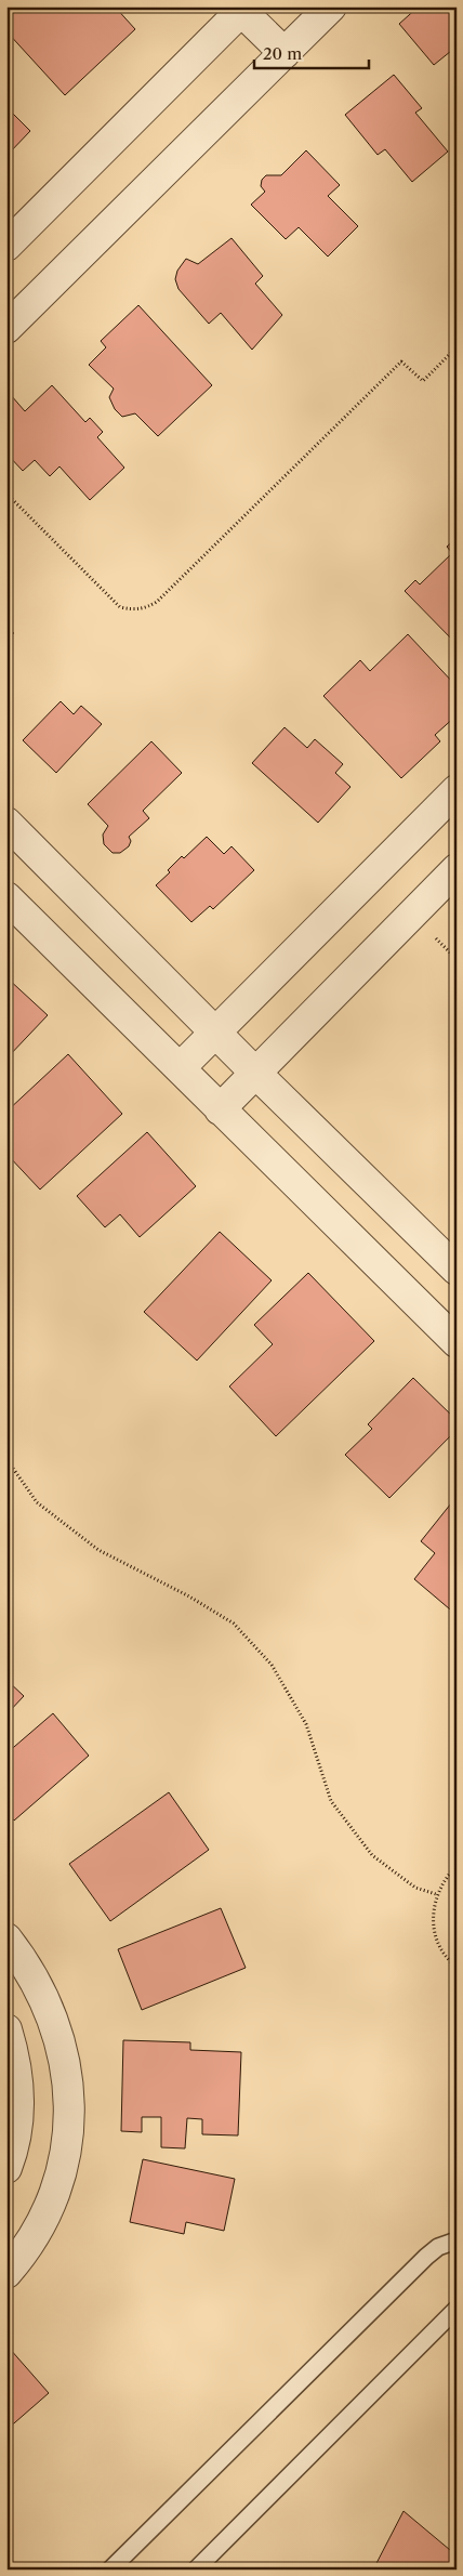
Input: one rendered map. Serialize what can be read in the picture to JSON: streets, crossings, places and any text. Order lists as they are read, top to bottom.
{
  "scale_bar": "20 m"
}
